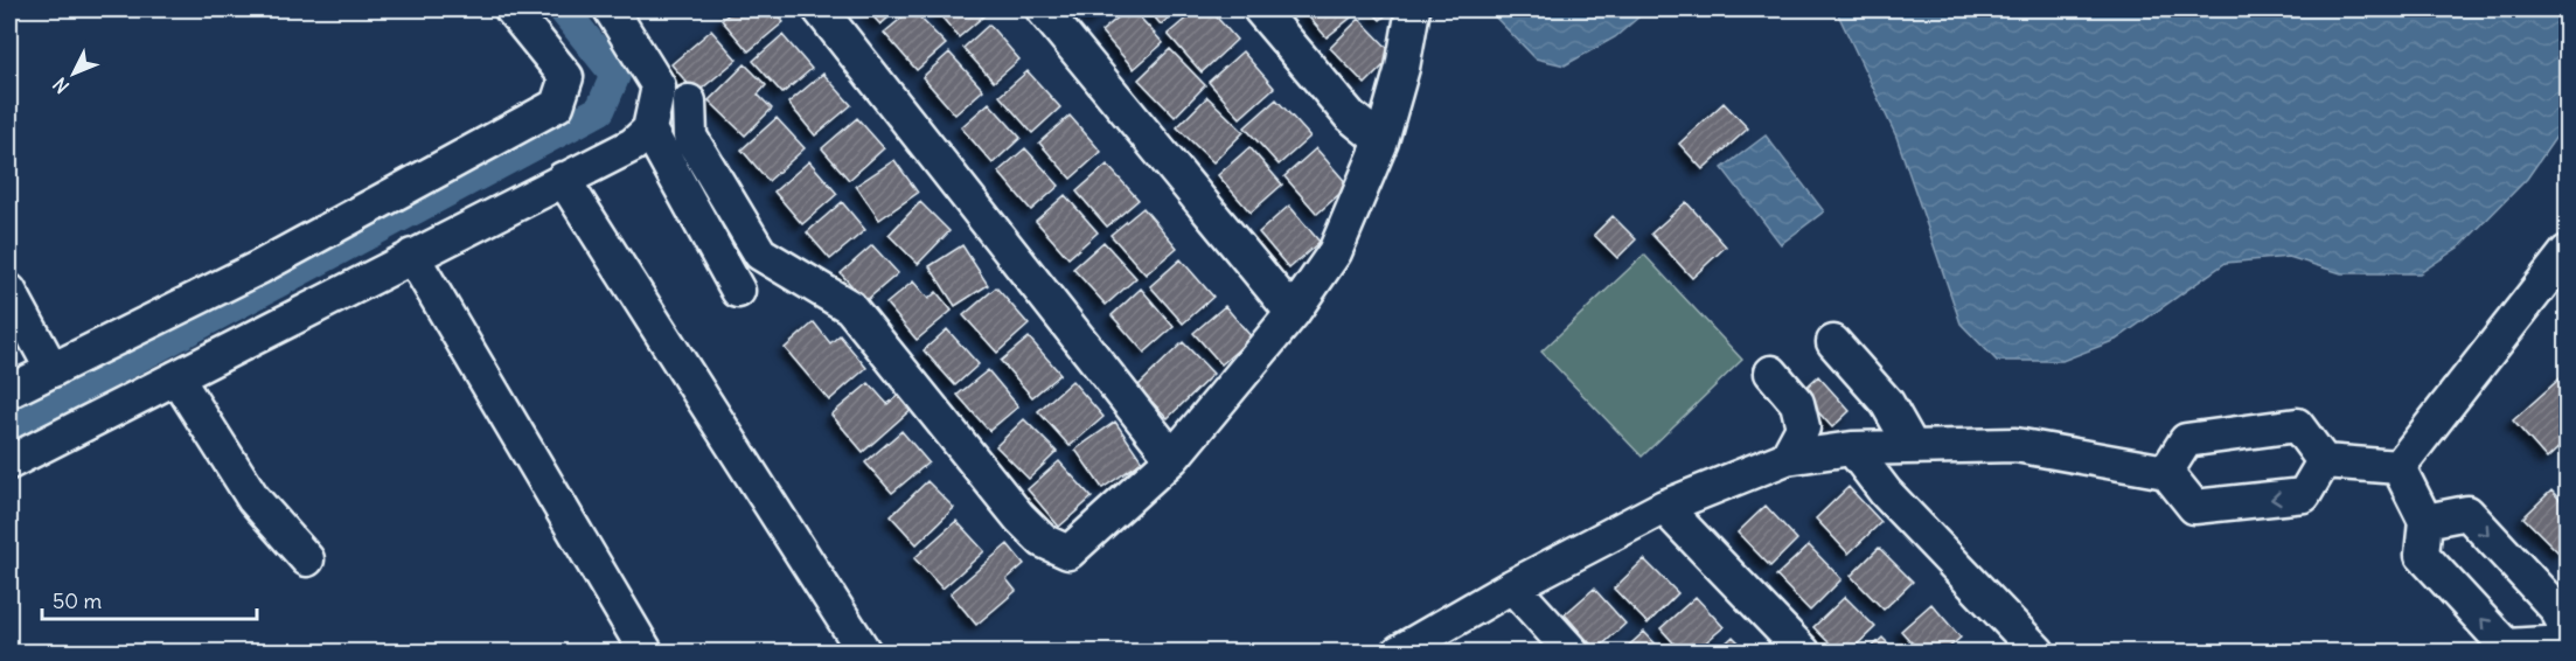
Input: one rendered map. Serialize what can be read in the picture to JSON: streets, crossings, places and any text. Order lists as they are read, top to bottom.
{
  "scale_bar": "50 m",
  "north": "bottom left"
}
